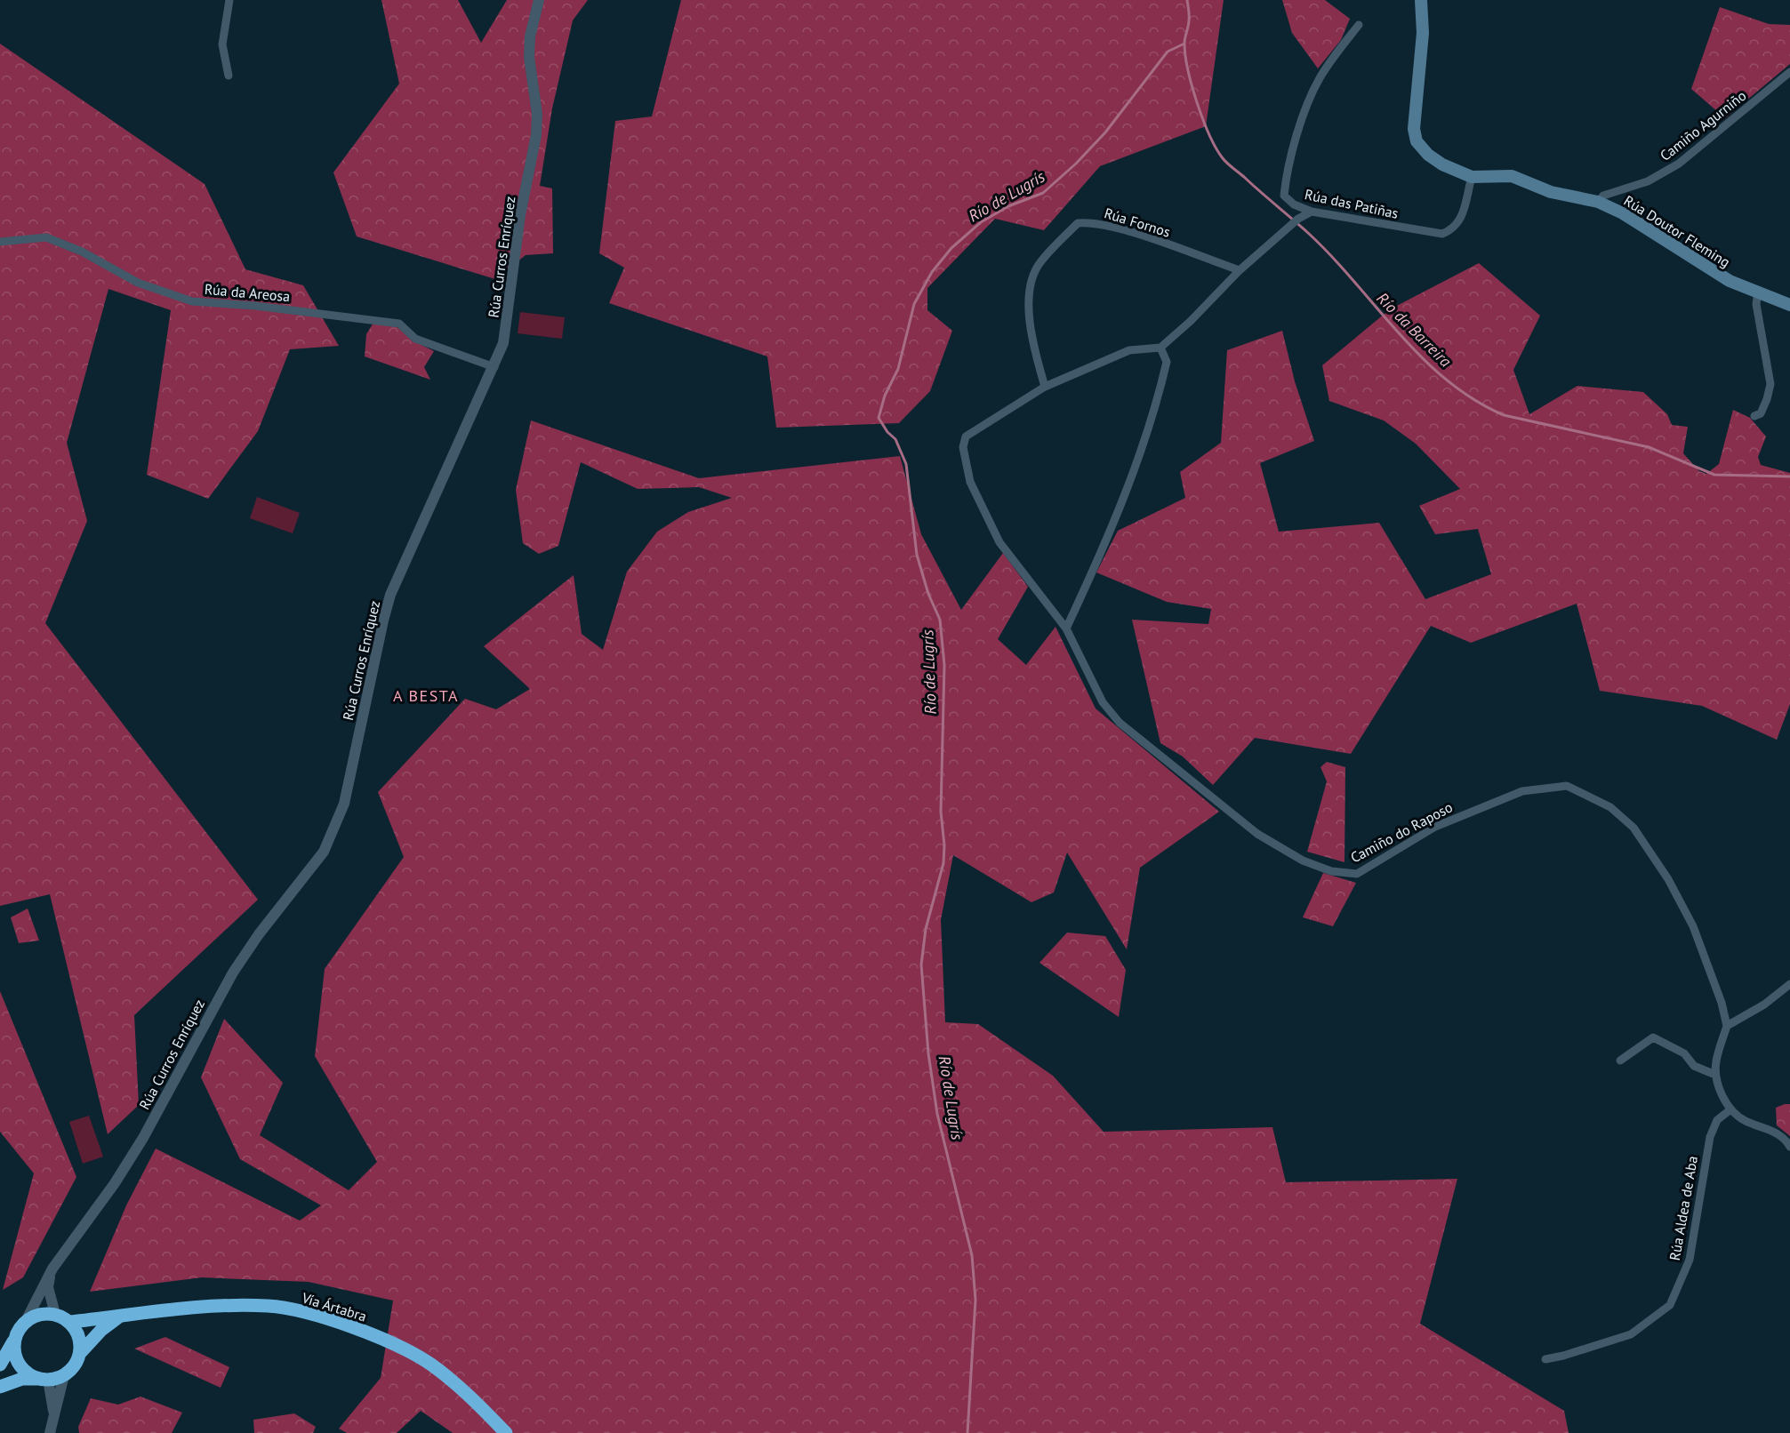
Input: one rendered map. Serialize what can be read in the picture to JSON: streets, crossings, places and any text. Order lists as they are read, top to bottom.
{
  "streets": {
    "highway": ["Vía Ártabra"],
    "main road": ["Rúa Doutor Fleming"],
    "street": [
      "Camiño Agurniño",
      "Rúa das Patiñas",
      "Rúa Fornos",
      "Rúa Curros Enríquez",
      "Rúa da Areosa",
      "Camiño do Raposo",
      "Rúa Aldea de Aba"
    ]
  },
  "crossings": [
    ["Camiño Agurniño", "Rúa Doutor Fleming"],
    ["Rúa das Patiñas", "Rúa Doutor Fleming"],
    ["Rúa Curros Enríquez", "Rúa da Areosa"],
    ["Rúa Curros Enríquez", "Vía Ártabra"]
  ],
  "districts": ["A BESTA"],
  "water": ["Río de Lugrís", "Río da Barreira"]
}
